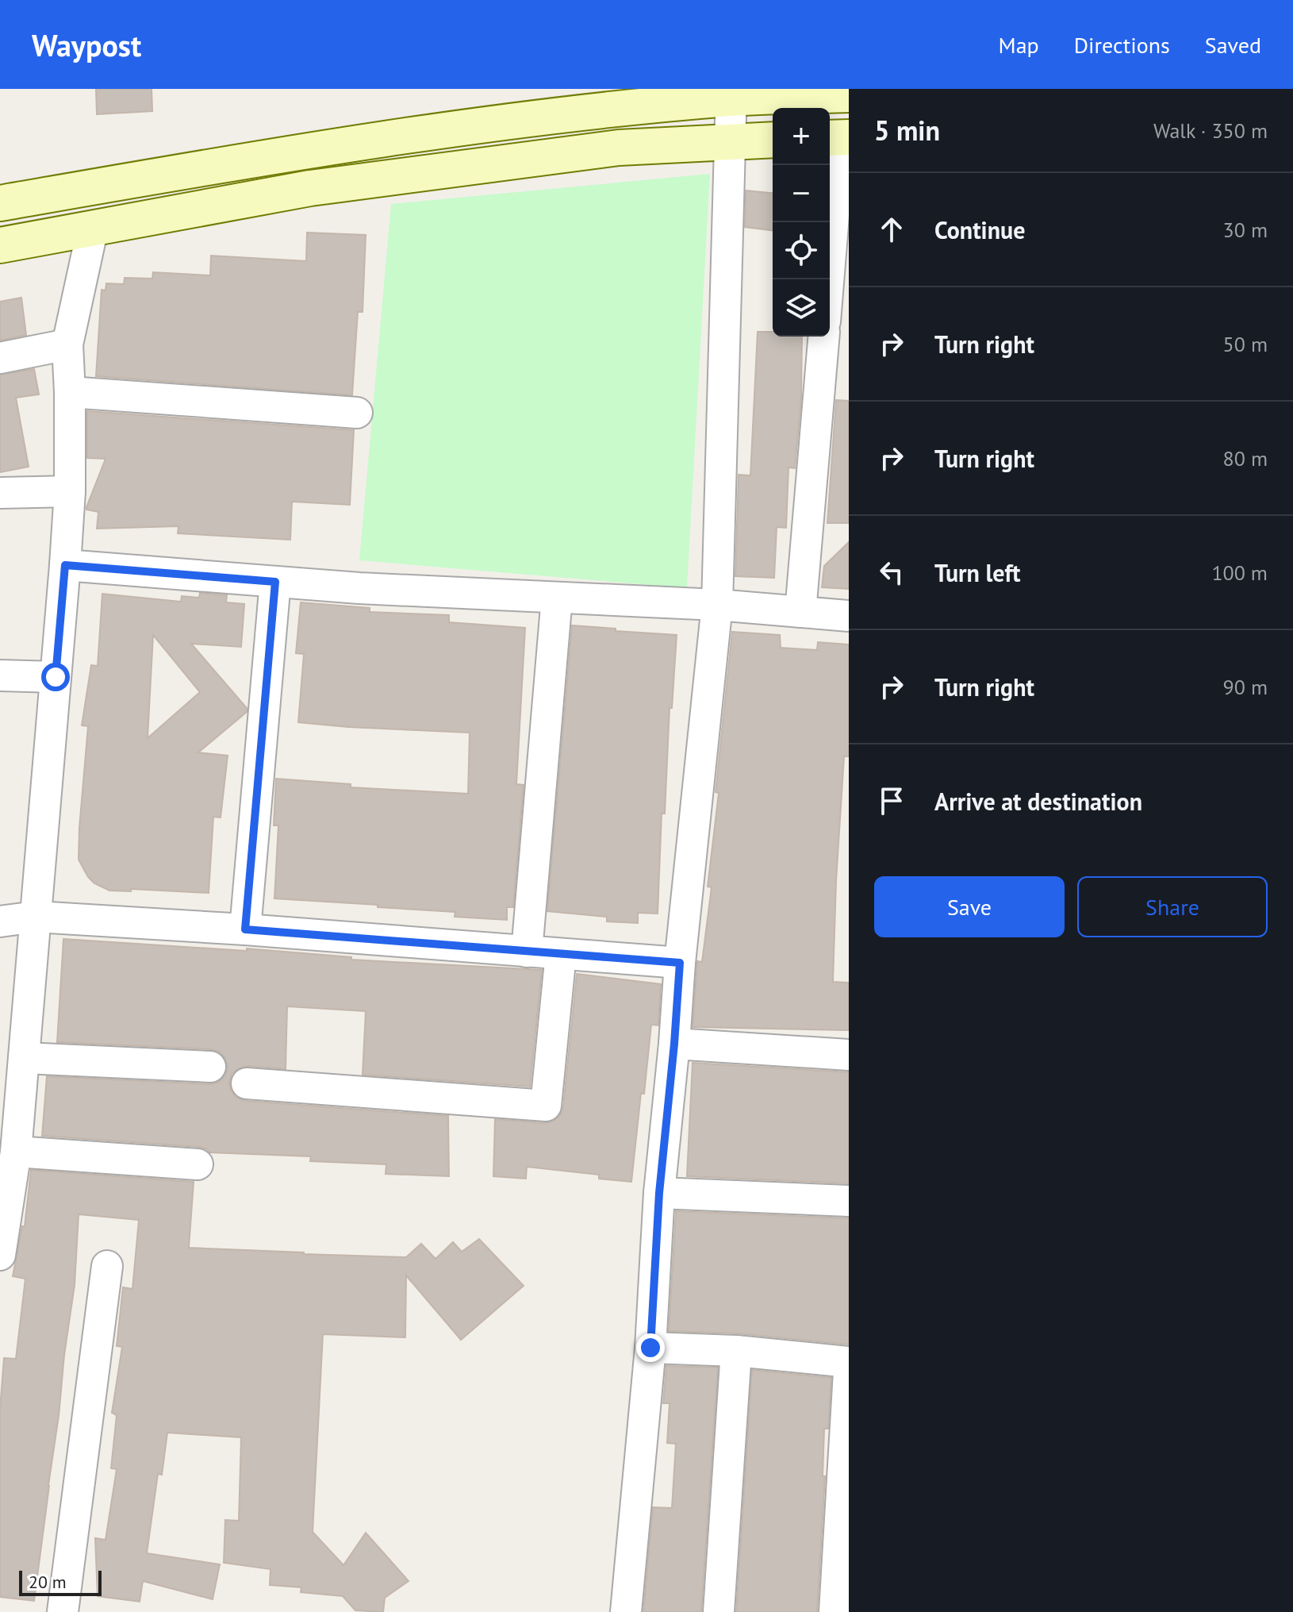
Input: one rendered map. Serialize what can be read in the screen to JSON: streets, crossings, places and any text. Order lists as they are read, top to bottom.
{
  "scale_bar": "20 m",
  "page": {
    "header": "Waypost",
    "nav": ["Map", "Directions", "Saved"],
    "heading": ["5 min", "Walk · 350 m"],
    "map_buttons": ["+", "−"],
    "list": [
      ["Continue", "30 m"],
      ["Turn right", "50 m"],
      ["Turn right", "80 m"],
      ["Turn left", "100 m"],
      ["Turn right", "90 m"],
      "Arrive at destination"
    ],
    "buttons": ["Save", "Share"],
    "scale": "20 m"
  }
}
